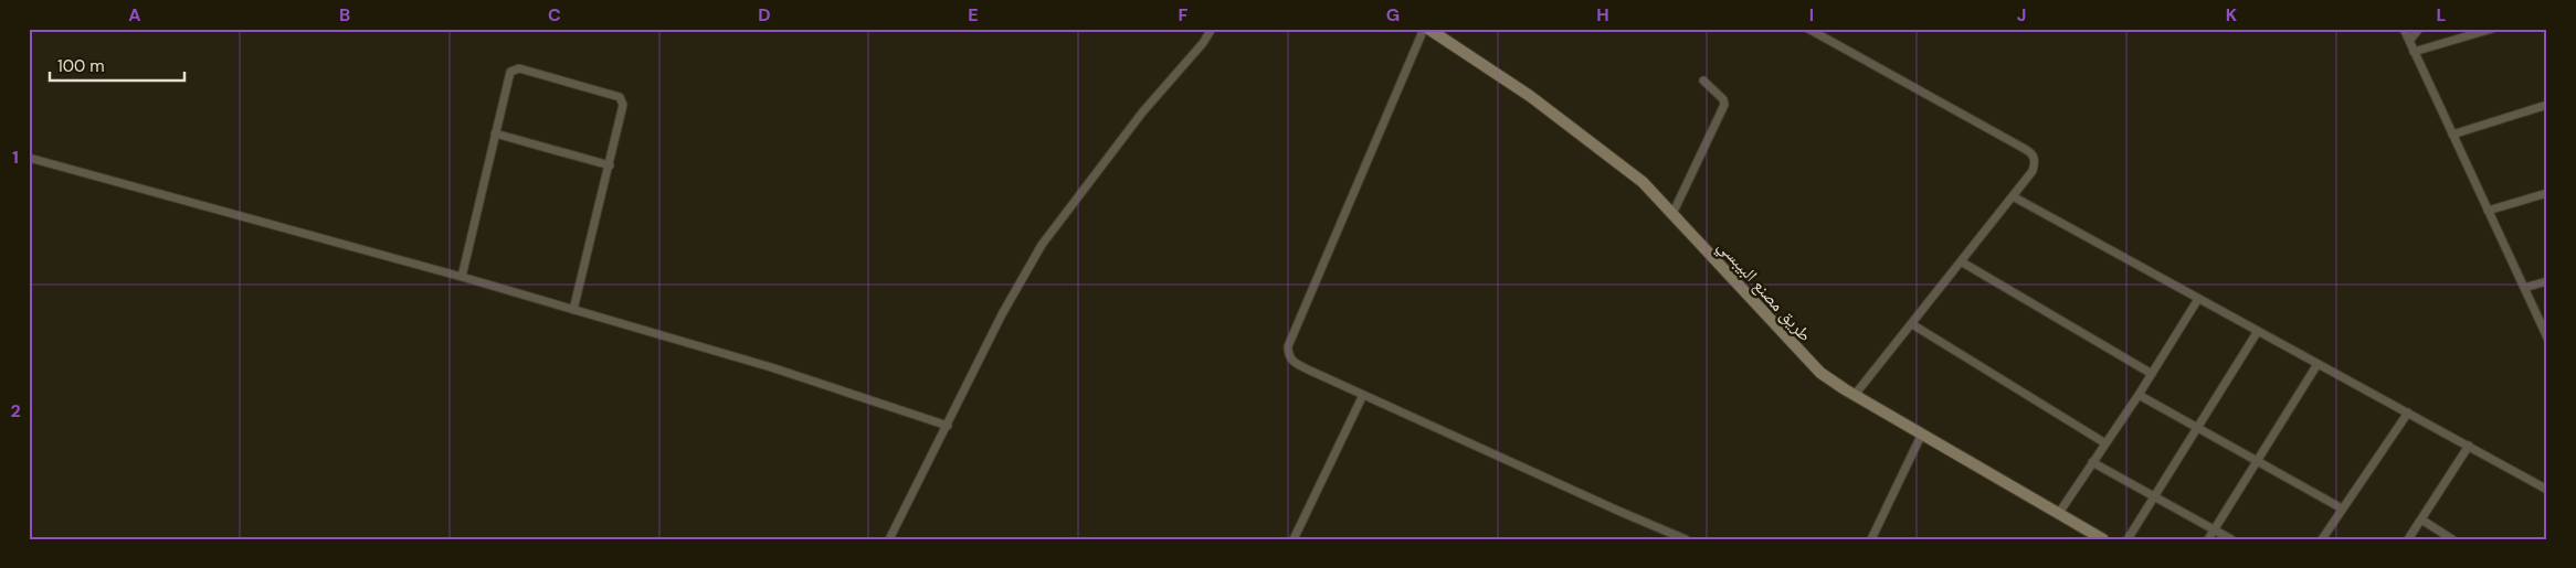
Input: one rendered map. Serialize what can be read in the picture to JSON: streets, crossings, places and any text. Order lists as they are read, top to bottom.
{
  "streets": {
    "main road": ["طريق مصنع البيبسي"]
  },
  "scale_bar": "100 m",
  "grid": {
    "columns": [
      "A",
      "B",
      "C",
      "D",
      "E",
      "F",
      "G",
      "H",
      "I",
      "J",
      "K",
      "L"
    ],
    "rows": ["1", "2"]
  }
}
